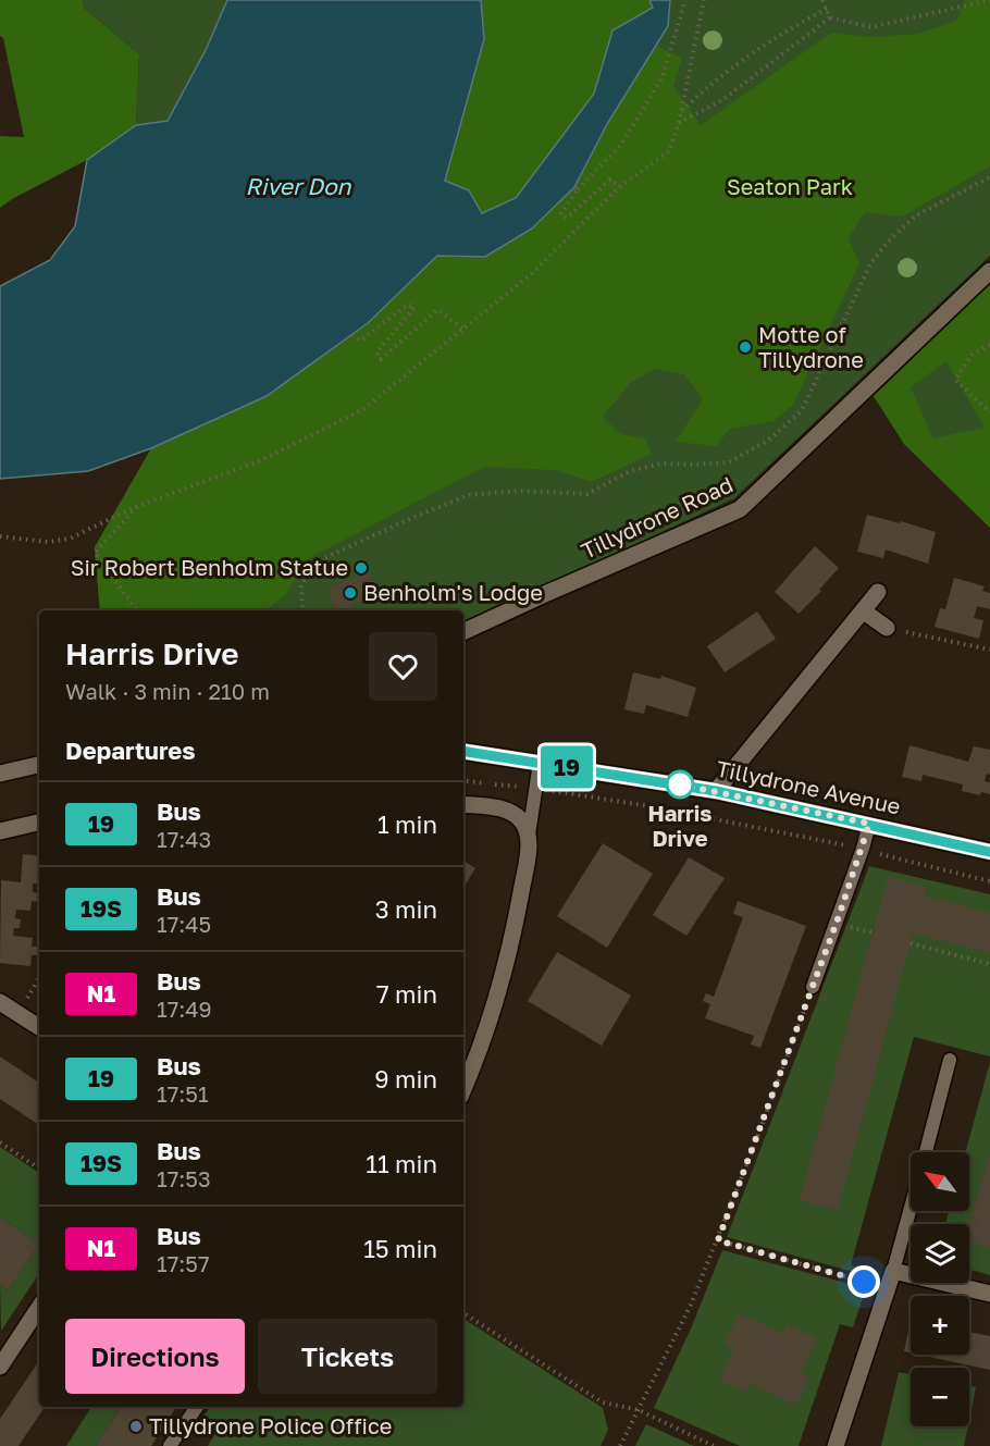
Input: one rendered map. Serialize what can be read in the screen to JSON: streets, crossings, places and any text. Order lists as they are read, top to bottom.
{
  "streets": {
    "street": ["Tillydrone Road", "Tillydrone Avenue"]
  },
  "water": ["River Don"],
  "parks": ["Seaton Park"],
  "places": [
    "Motte of Tillydrone",
    "Sir Robert Benholm Statue",
    "Benholm's Lodge",
    "Harris Drive",
    "Tillydrone Police Office"
  ],
  "lines": ["bus line 19"],
  "north": "top left",
  "page": {
    "on_map": "19",
    "heading": [
      ["Harris Drive", "Walk · 3 min · 210 m"],
      "Departures"
    ],
    "list": [
      {
        "mark": "19",
        "name": "Bus",
        "note": "17:43",
        "value": "1 min"
      },
      {
        "mark": "19S",
        "name": "Bus",
        "note": "17:45",
        "value": "3 min"
      },
      {
        "mark": "N1",
        "name": "Bus",
        "note": "17:49",
        "value": "7 min"
      },
      {
        "mark": "19",
        "name": "Bus",
        "note": "17:51",
        "value": "9 min"
      },
      {
        "mark": "19S",
        "name": "Bus",
        "note": "17:53",
        "value": "11 min"
      },
      {
        "mark": "N1",
        "name": "Bus",
        "note": "17:57",
        "value": "15 min"
      }
    ],
    "map_buttons": ["+", "−"],
    "buttons": ["Directions", "Tickets"]
  }
}
